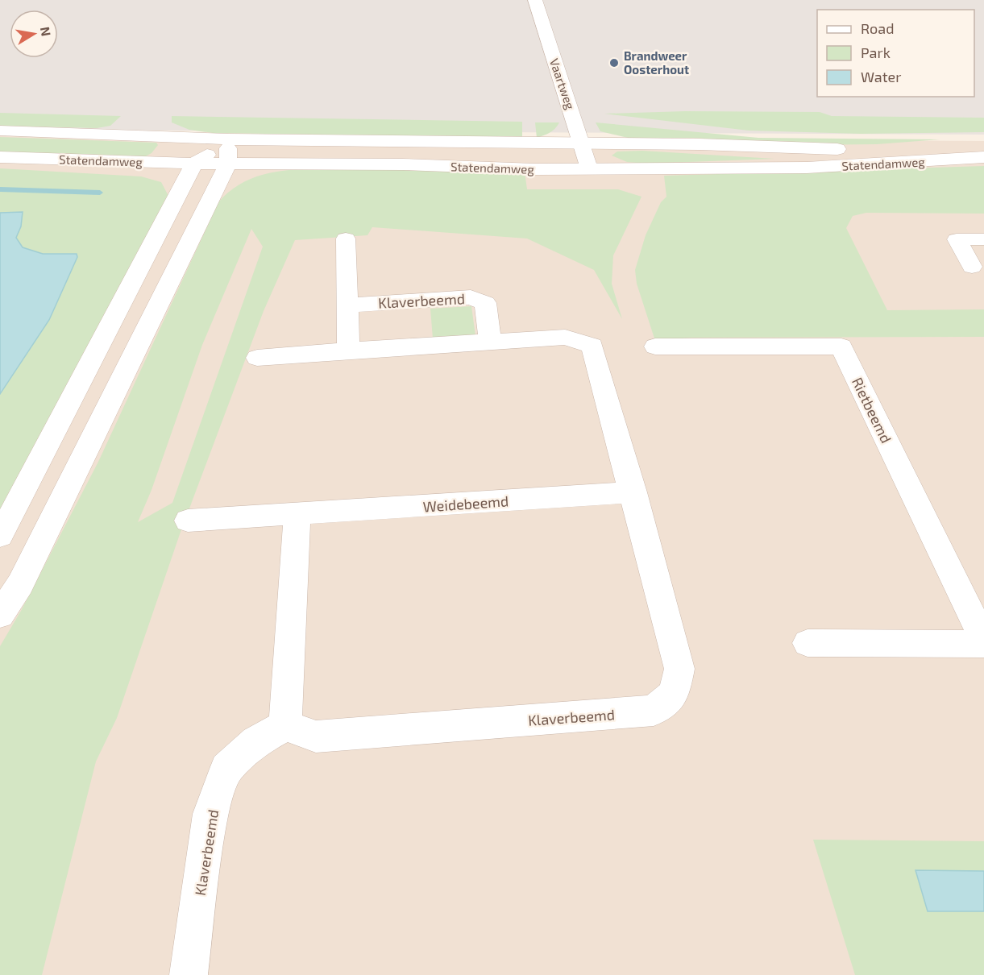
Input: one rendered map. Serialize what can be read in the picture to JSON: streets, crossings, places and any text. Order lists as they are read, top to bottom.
{
  "streets": {
    "main road": [
      "Vaartweg",
      "Statendamweg",
      "Klaverbeemd",
      "Rietbeemd",
      "Weidebeemd"
    ]
  },
  "crossings": [
    ["Vaartweg", "Statendamweg"],
    ["Klaverbeemd", "Weidebeemd"]
  ],
  "places": ["Brandweer Oosterhout"],
  "legend": ["Road", "Park", "Water"],
  "north": "right"
}
